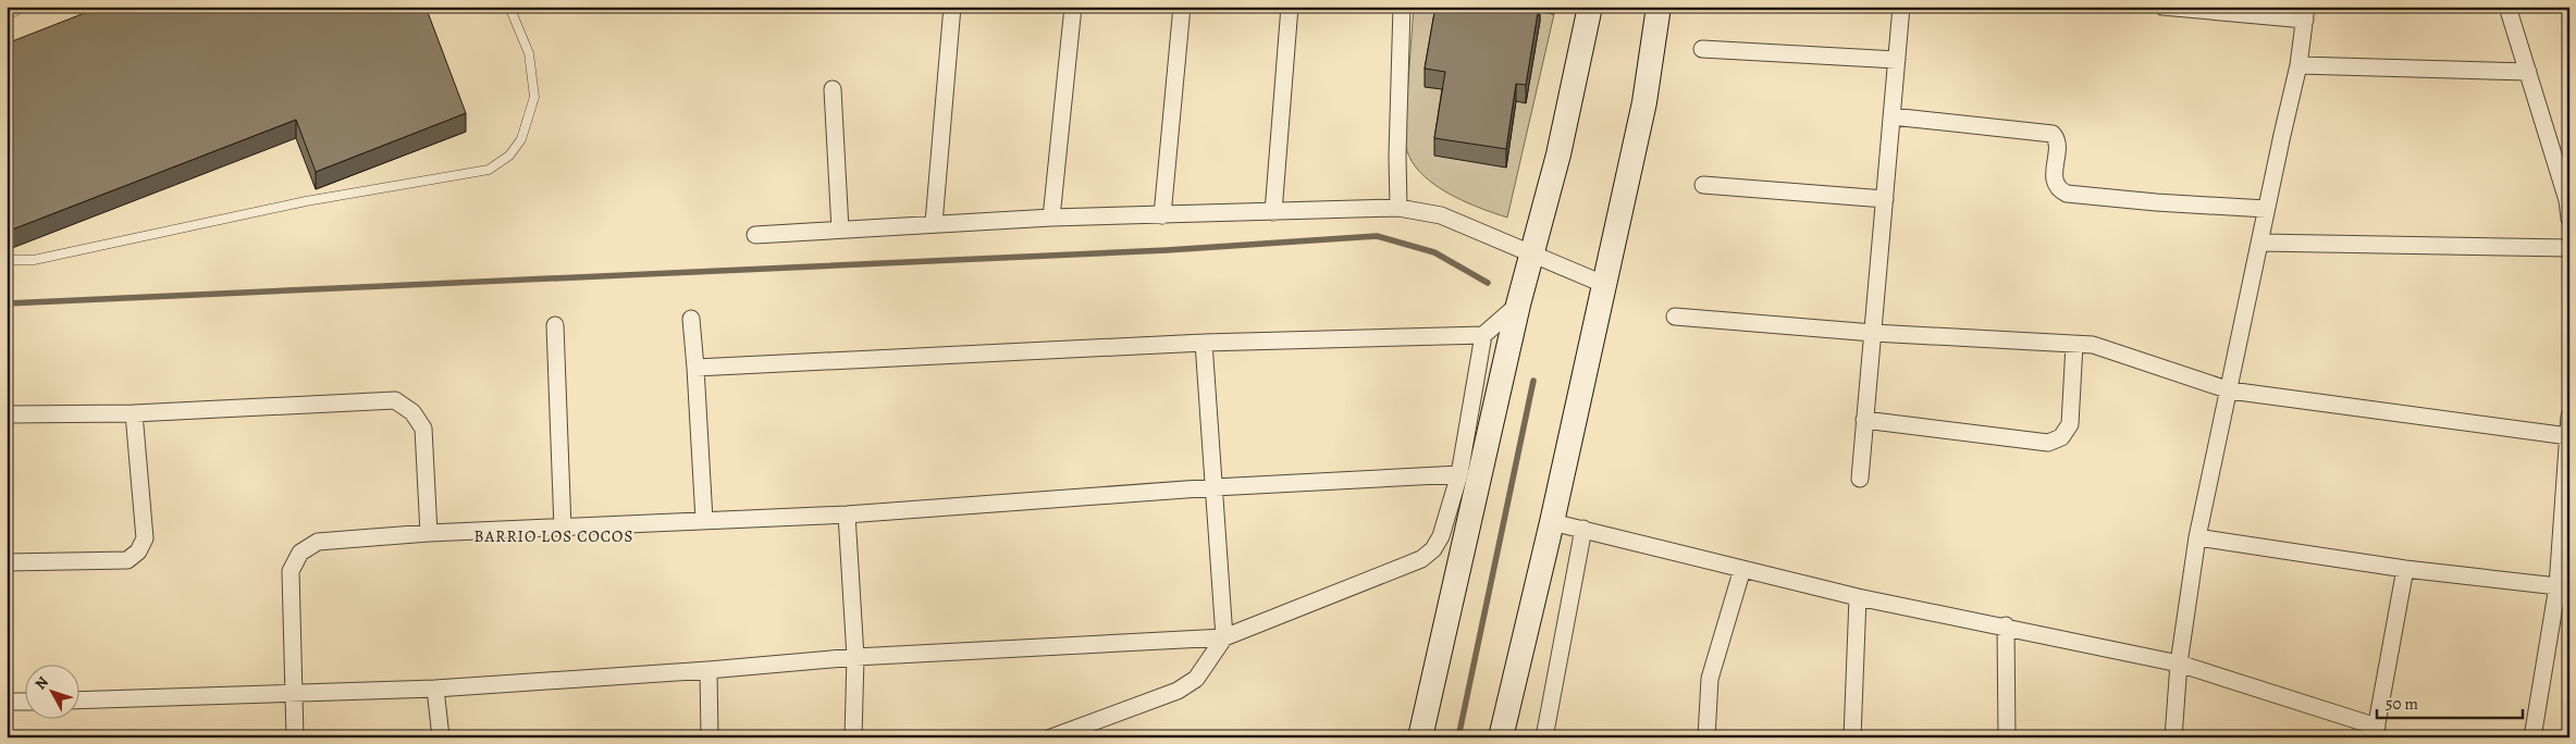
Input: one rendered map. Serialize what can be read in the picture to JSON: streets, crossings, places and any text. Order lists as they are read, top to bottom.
{
  "districts": ["BARRIO LOS COCOS"],
  "scale_bar": "50 m",
  "north": "top left"
}
